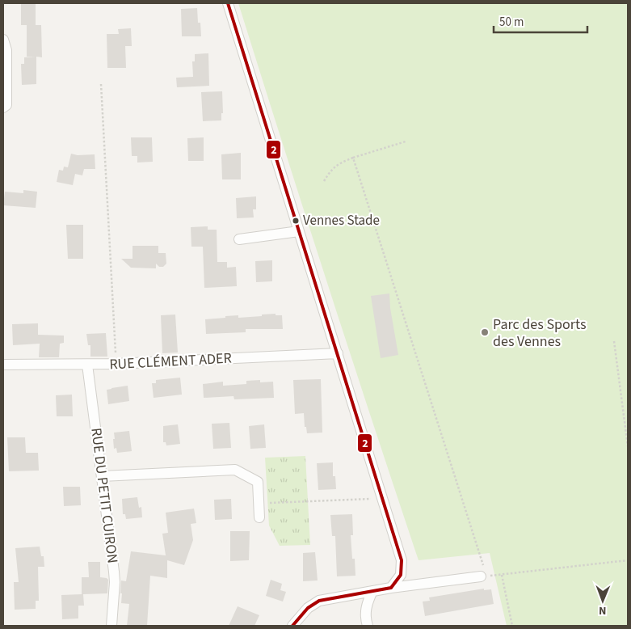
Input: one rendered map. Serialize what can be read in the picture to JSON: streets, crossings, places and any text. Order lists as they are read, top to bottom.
{
  "streets": {
    "street": ["RUE CLÉMENT ADER", "RUE DU PETIT CUIRON"]
  },
  "crossings": [
    ["RUE CLÉMENT ADER", "RUE DU PETIT CUIRON"]
  ],
  "places": ["Vennes Stade", "Parc des Sports des Vennes"],
  "lines": ["transit line 2"],
  "scale_bar": "50 m",
  "north": "bottom"
}
